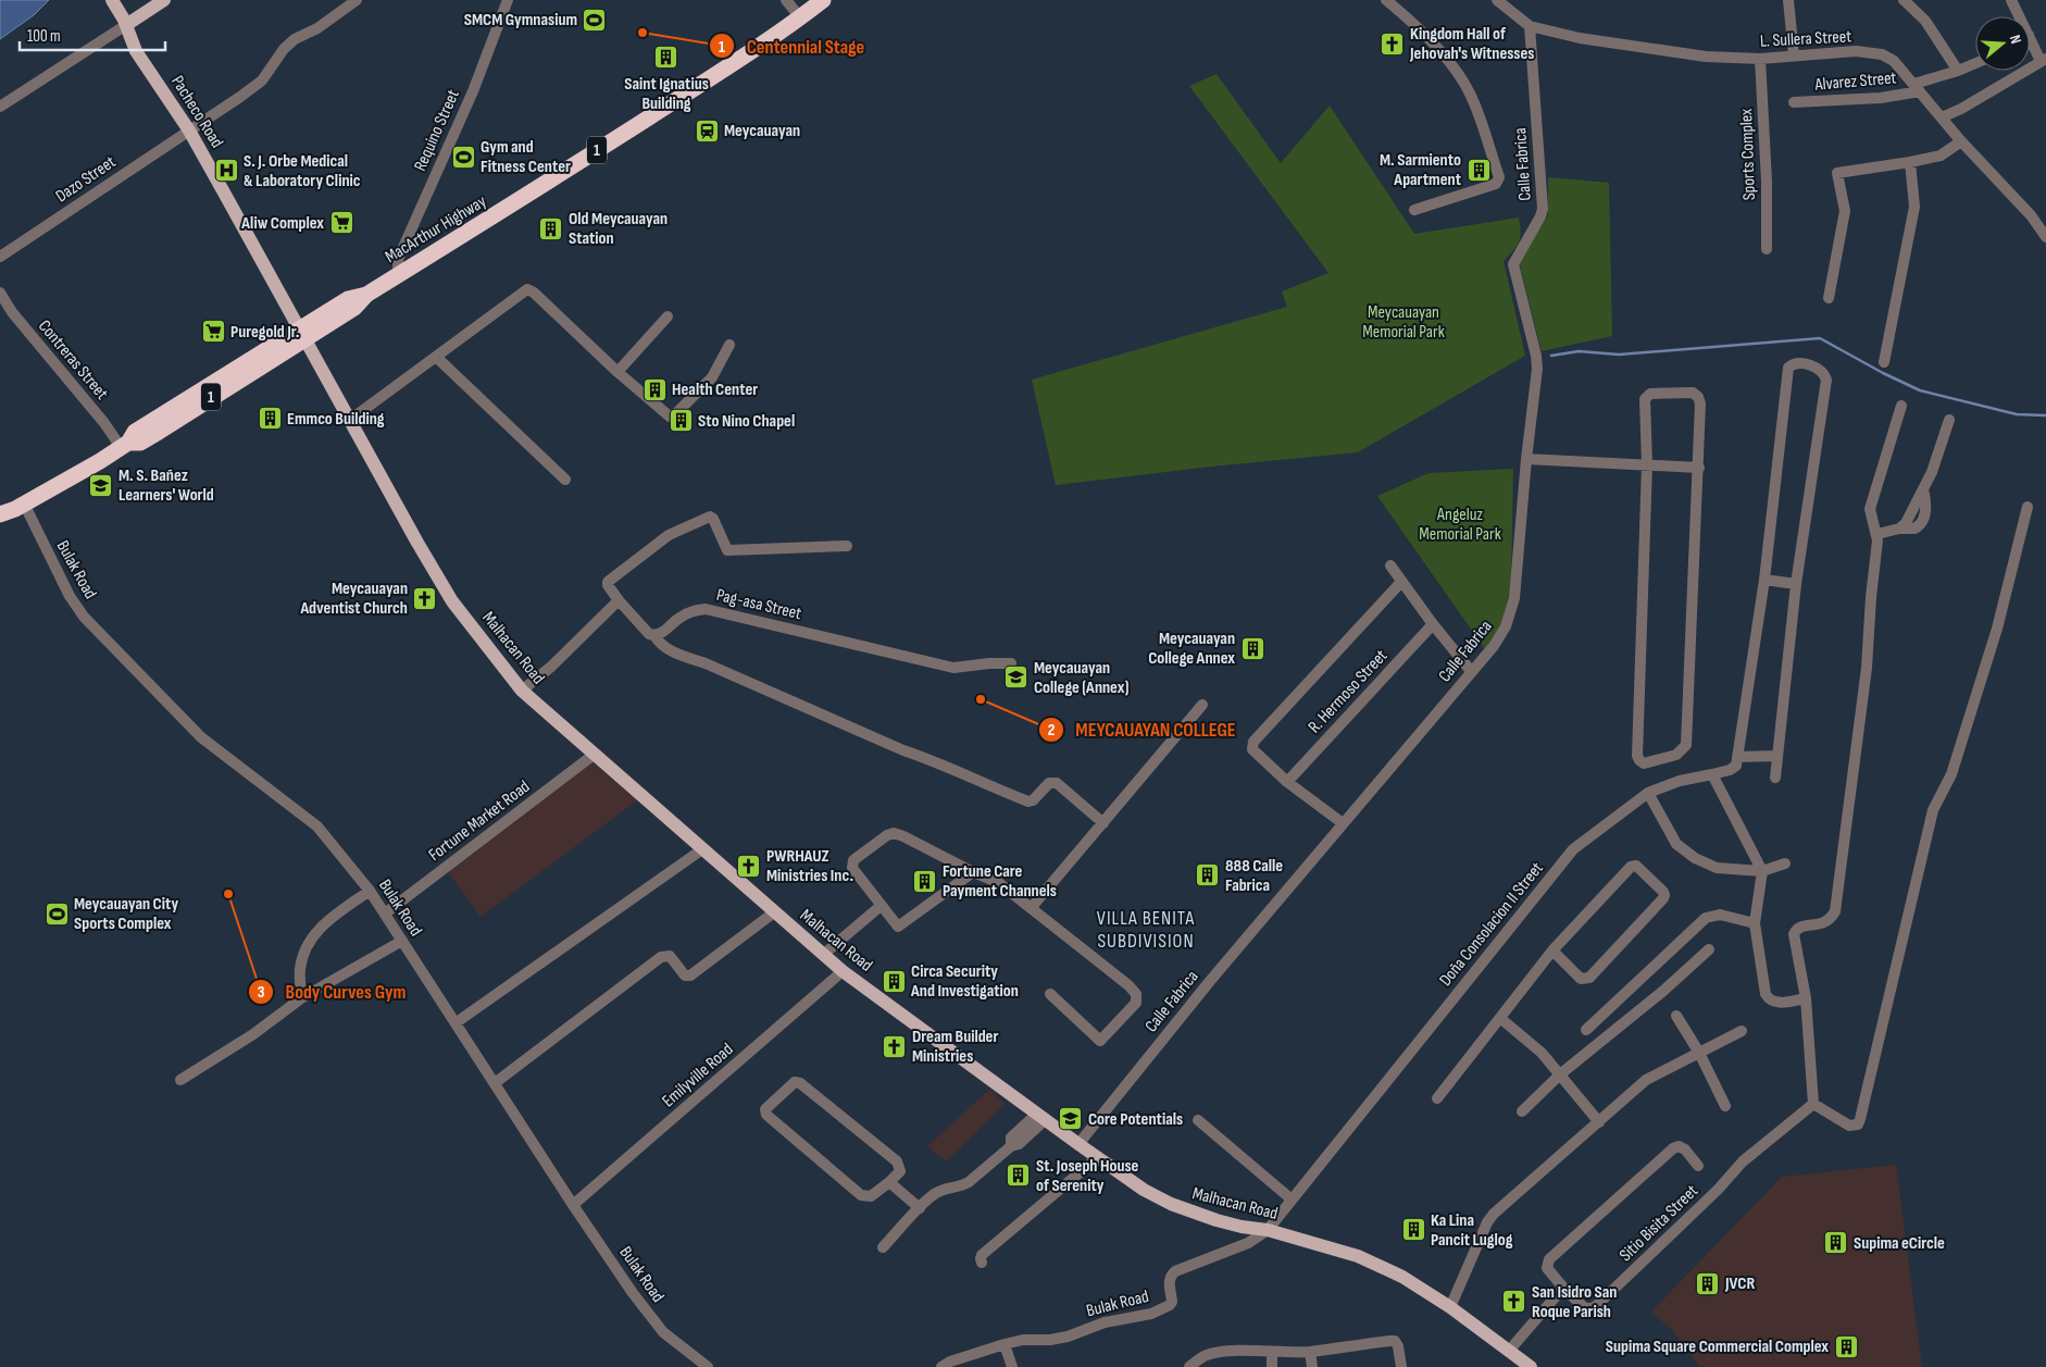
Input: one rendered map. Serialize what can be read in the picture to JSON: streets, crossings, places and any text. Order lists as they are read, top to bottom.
{
  "streets": {
    "highway": ["1", "MacArthur Highway"],
    "main road": ["Pacheco Road", "Malhacan Road"],
    "street": [
      "L. Sullera Street",
      "Alvarez Street",
      "Requino Street",
      "Sports Complex",
      "Calle Fabrica",
      "Dazo Street",
      "Contreras Street",
      "Bulak Road",
      "Pag-asa Street",
      "R. Hermoso Street",
      "Fortune Market Road",
      "Doña Consolacion II Street",
      "Emilyville Road",
      "Sitio Bisita Street"
    ]
  },
  "crossings": [
    ["L. Sullera Street", "Alvarez Street"],
    ["L. Sullera Street", "Sports Complex"],
    ["L. Sullera Street", "Calle Fabrica"],
    ["Pacheco Road", "Dazo Street"],
    ["Pacheco Road", "MacArthur Highway"],
    ["Pacheco Road", "Malhacan Road"],
    ["Requino Street", "MacArthur Highway"],
    ["Calle Fabrica", "Malhacan Road"],
    ["MacArthur Highway", "Contreras Street"],
    ["MacArthur Highway", "Bulak Road"],
    ["MacArthur Highway", "Malhacan Road"],
    ["Bulak Road", "Malhacan Road"],
    ["Bulak Road", "Fortune Market Road"],
    ["Bulak Road", "Doña Consolacion II Street"],
    ["Bulak Road", "Emilyville Road"],
    ["Malhacan Road", "Fortune Market Road"],
    ["Malhacan Road", "Doña Consolacion II Street"],
    ["Malhacan Road", "Emilyville Road"]
  ],
  "districts": ["VILLA BENITA SUBDIVISION"],
  "parks": ["Meycauayan Memorial Park", "Angeluz Memorial Park"],
  "places": {
    "sports": ["SMCM Gymnasium", "Gym and Fitness Center", "Meycauayan City Sports Complex"],
    "other": ["Centennial Stage", "MEYCAUAYAN COLLEGE", "Body Curves Gym"],
    "church": [
      "Kingdom Hall of Jehovah's Witnesses",
      "Meycauayan Adventist Church",
      "PWRHAUZ Ministries Inc.",
      "Dream Builder Ministries",
      "San Isidro San Roque Parish"
    ],
    "building": [
      "Saint Ignatius Building",
      "M. Sarmiento Apartment",
      "Old Meycauayan Station",
      "Health Center",
      "Emmco Building",
      "Sto Nino Chapel",
      "Meycauayan College Annex",
      "888 Calle Fabrica",
      "Fortune Care Payment Channels",
      "Circa Security And Investigation",
      "St. Joseph House of Serenity",
      "Ka Lina Pancit Luglog",
      "Supima eCircle",
      "JVCR",
      "Supima Square Commercial Complex"
    ],
    "station": ["Meycauayan"],
    "hospital": ["S. J. Orbe Medical & Laboratory Clinic"],
    "supermarket": ["Aliw Complex", "Puregold Jr."],
    "school or university": ["M. S. Bañez Learners' World", "Meycauayan College (Annex)", "Core Potentials"]
  },
  "scale_bar": "100 m",
  "north": "right"
}
